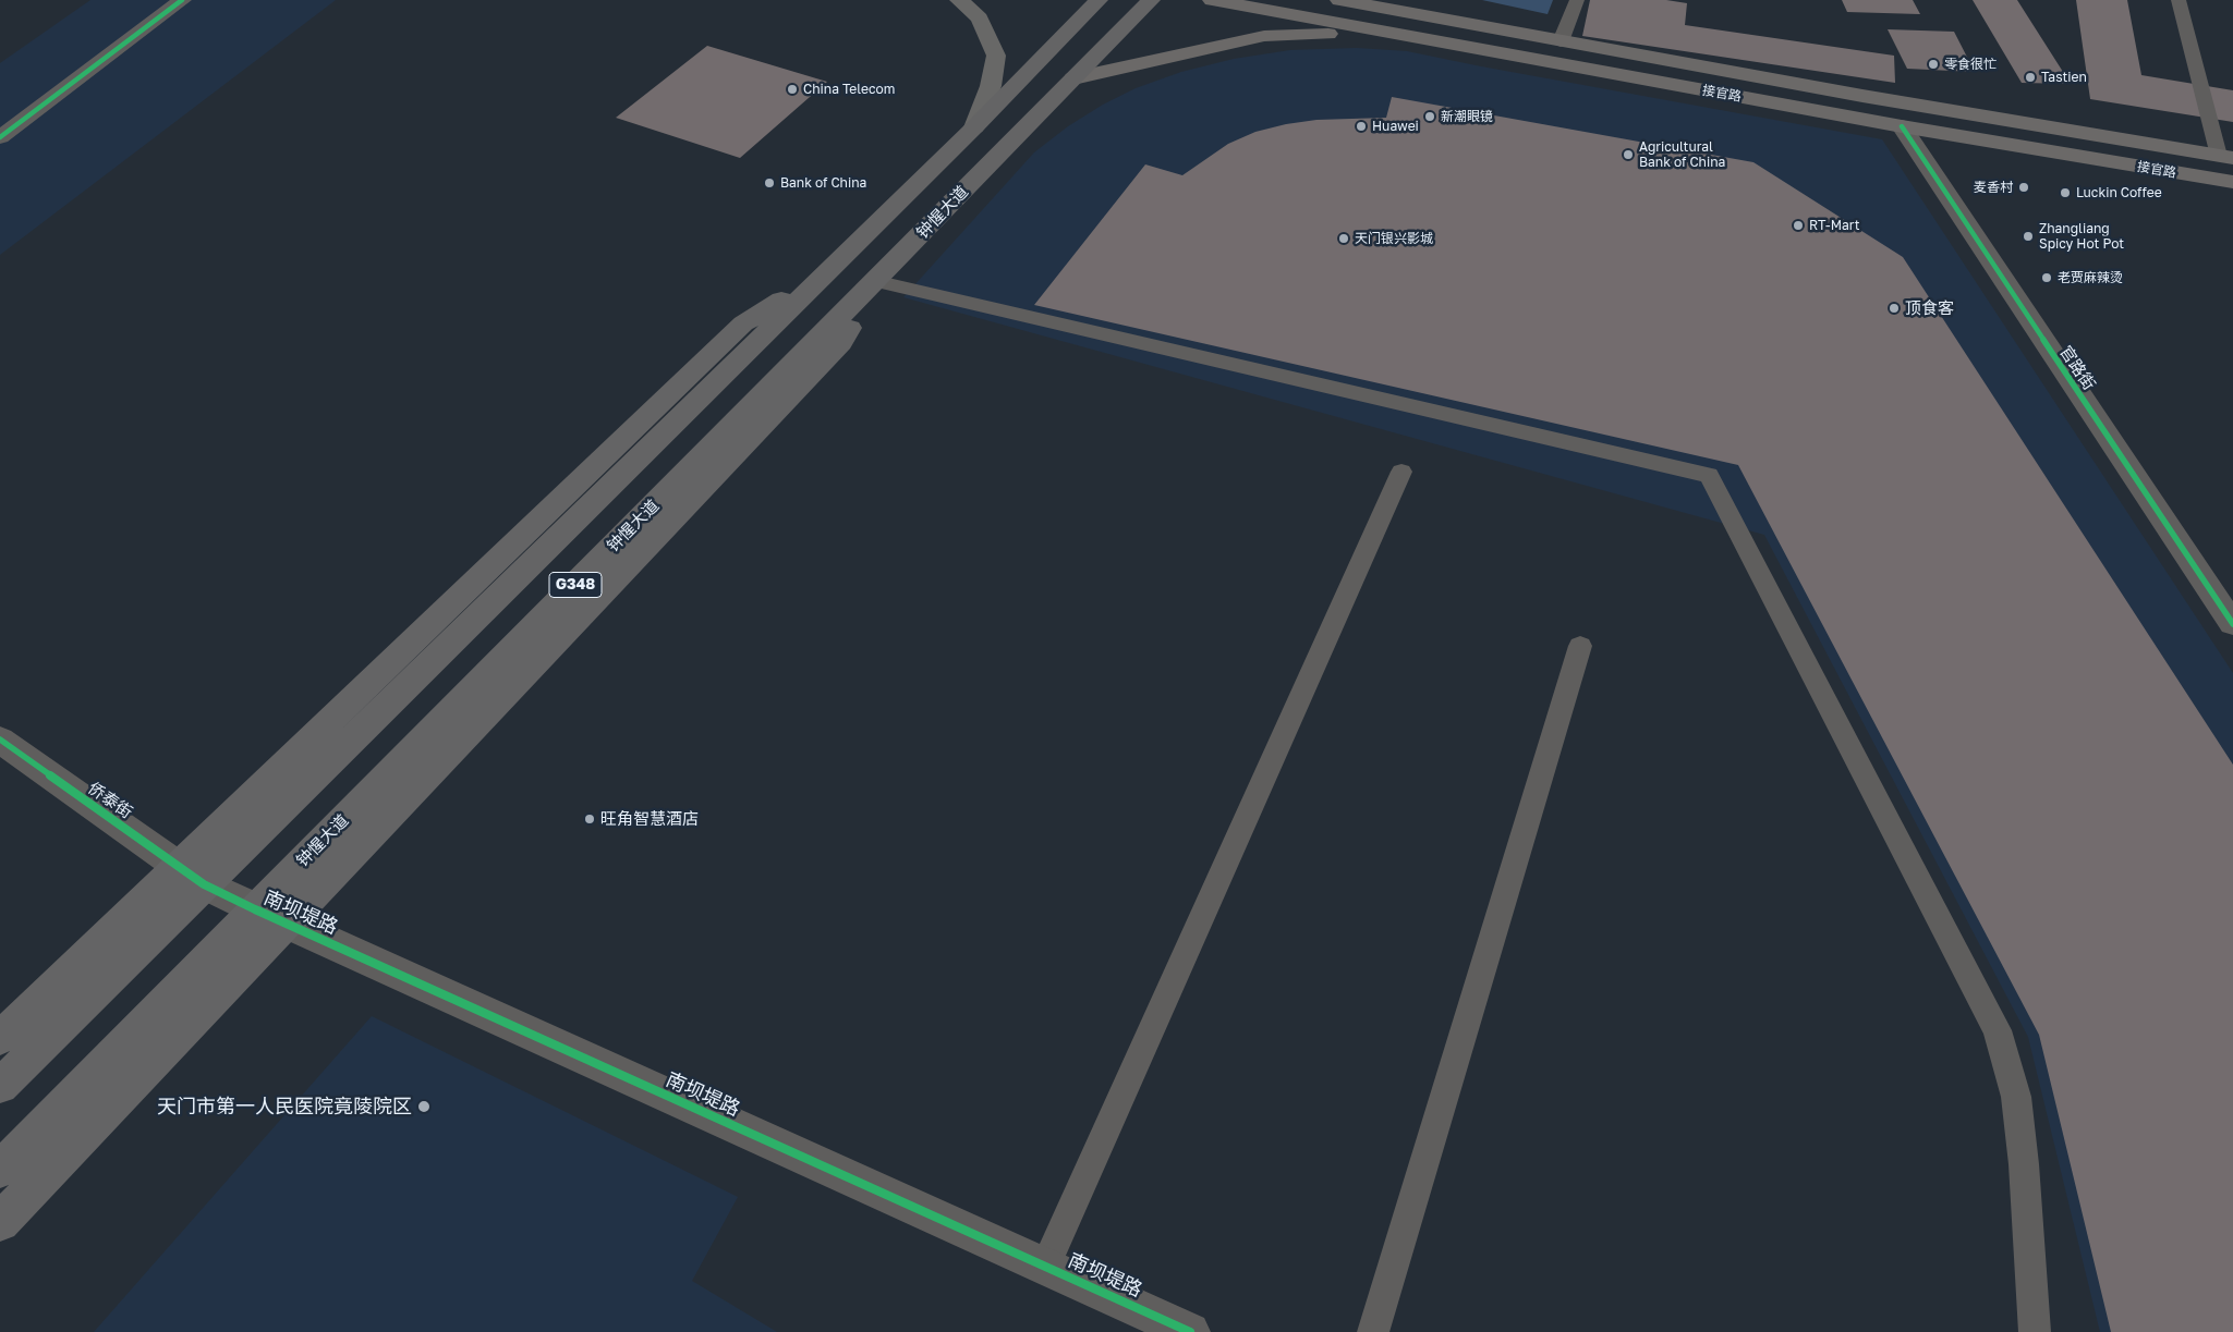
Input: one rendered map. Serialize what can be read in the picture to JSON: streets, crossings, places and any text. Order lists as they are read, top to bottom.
{
  "streets": {
    "highway": ["钟惺大道"],
    "main road": ["接官路"],
    "street": ["官路街", "侨泰街", "南坝堤路"]
  },
  "crossings": [
    ["接官路", "官路街"],
    ["钟惺大道", "南坝堤路"],
    ["侨泰街", "南坝堤路"]
  ],
  "places": [
    "零食很忙",
    "Tastien",
    "China Telecom",
    "新潮眼镜",
    "Huawei",
    "Agricultural Bank of China",
    "Bank of China",
    "麦香村",
    "Luckin Coffee",
    "RT-Mart",
    "Zhangliang Spicy Hot Pot",
    "天门银兴影城",
    "老贾麻辣烫",
    "顶食客",
    "旺角智慧酒店",
    "天门市第一人民医院竟陵院区"
  ]
}
